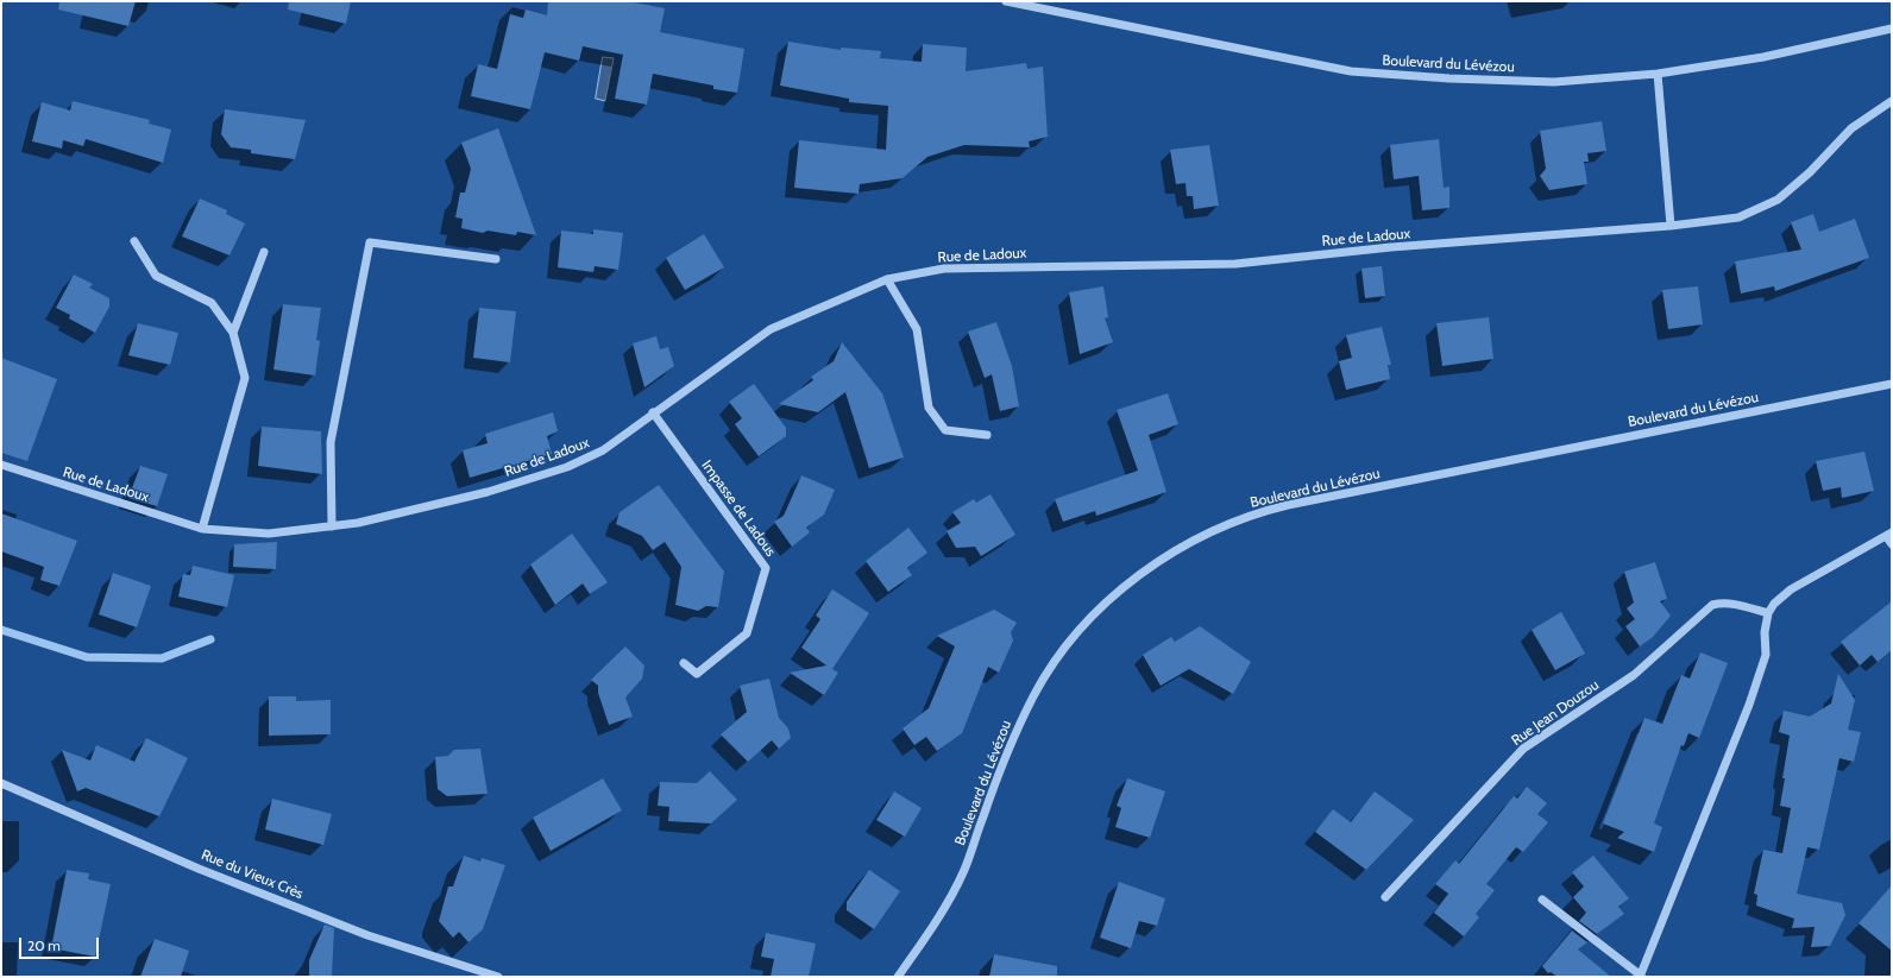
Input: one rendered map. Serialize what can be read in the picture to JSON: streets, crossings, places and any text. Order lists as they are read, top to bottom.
{
  "streets": {
    "street": [
      "Boulevard du Lévézou",
      "Rue de Ladoux",
      "Impasse de Ladous",
      "Rue Jean Douzou",
      "Rue du Vieux Crès"
    ]
  },
  "crossings": [
    ["Rue de Ladoux", "Impasse de Ladous"]
  ],
  "scale_bar": "20 m"
}
